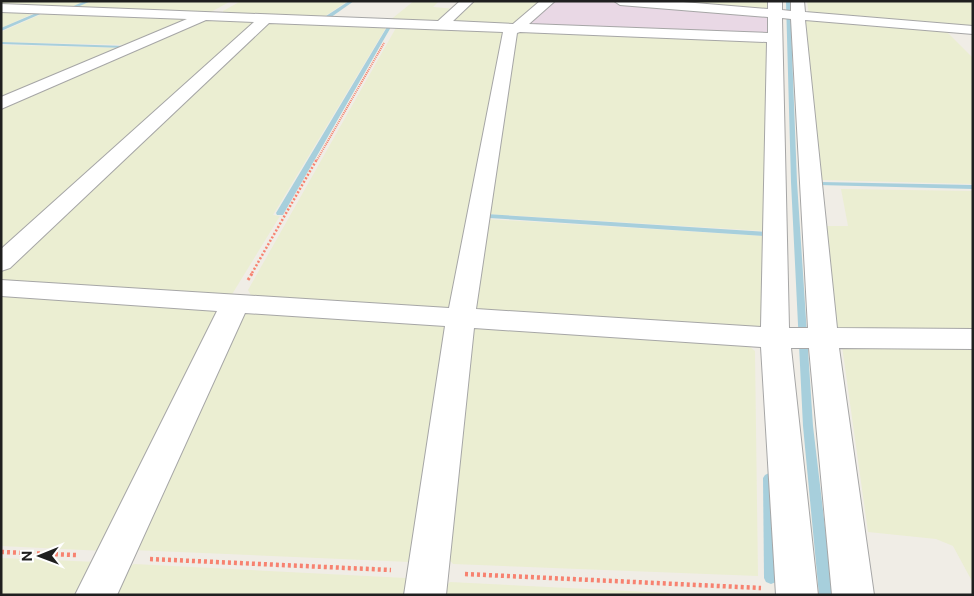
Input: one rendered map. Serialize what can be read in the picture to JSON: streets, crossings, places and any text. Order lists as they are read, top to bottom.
{
  "north": "left"
}
